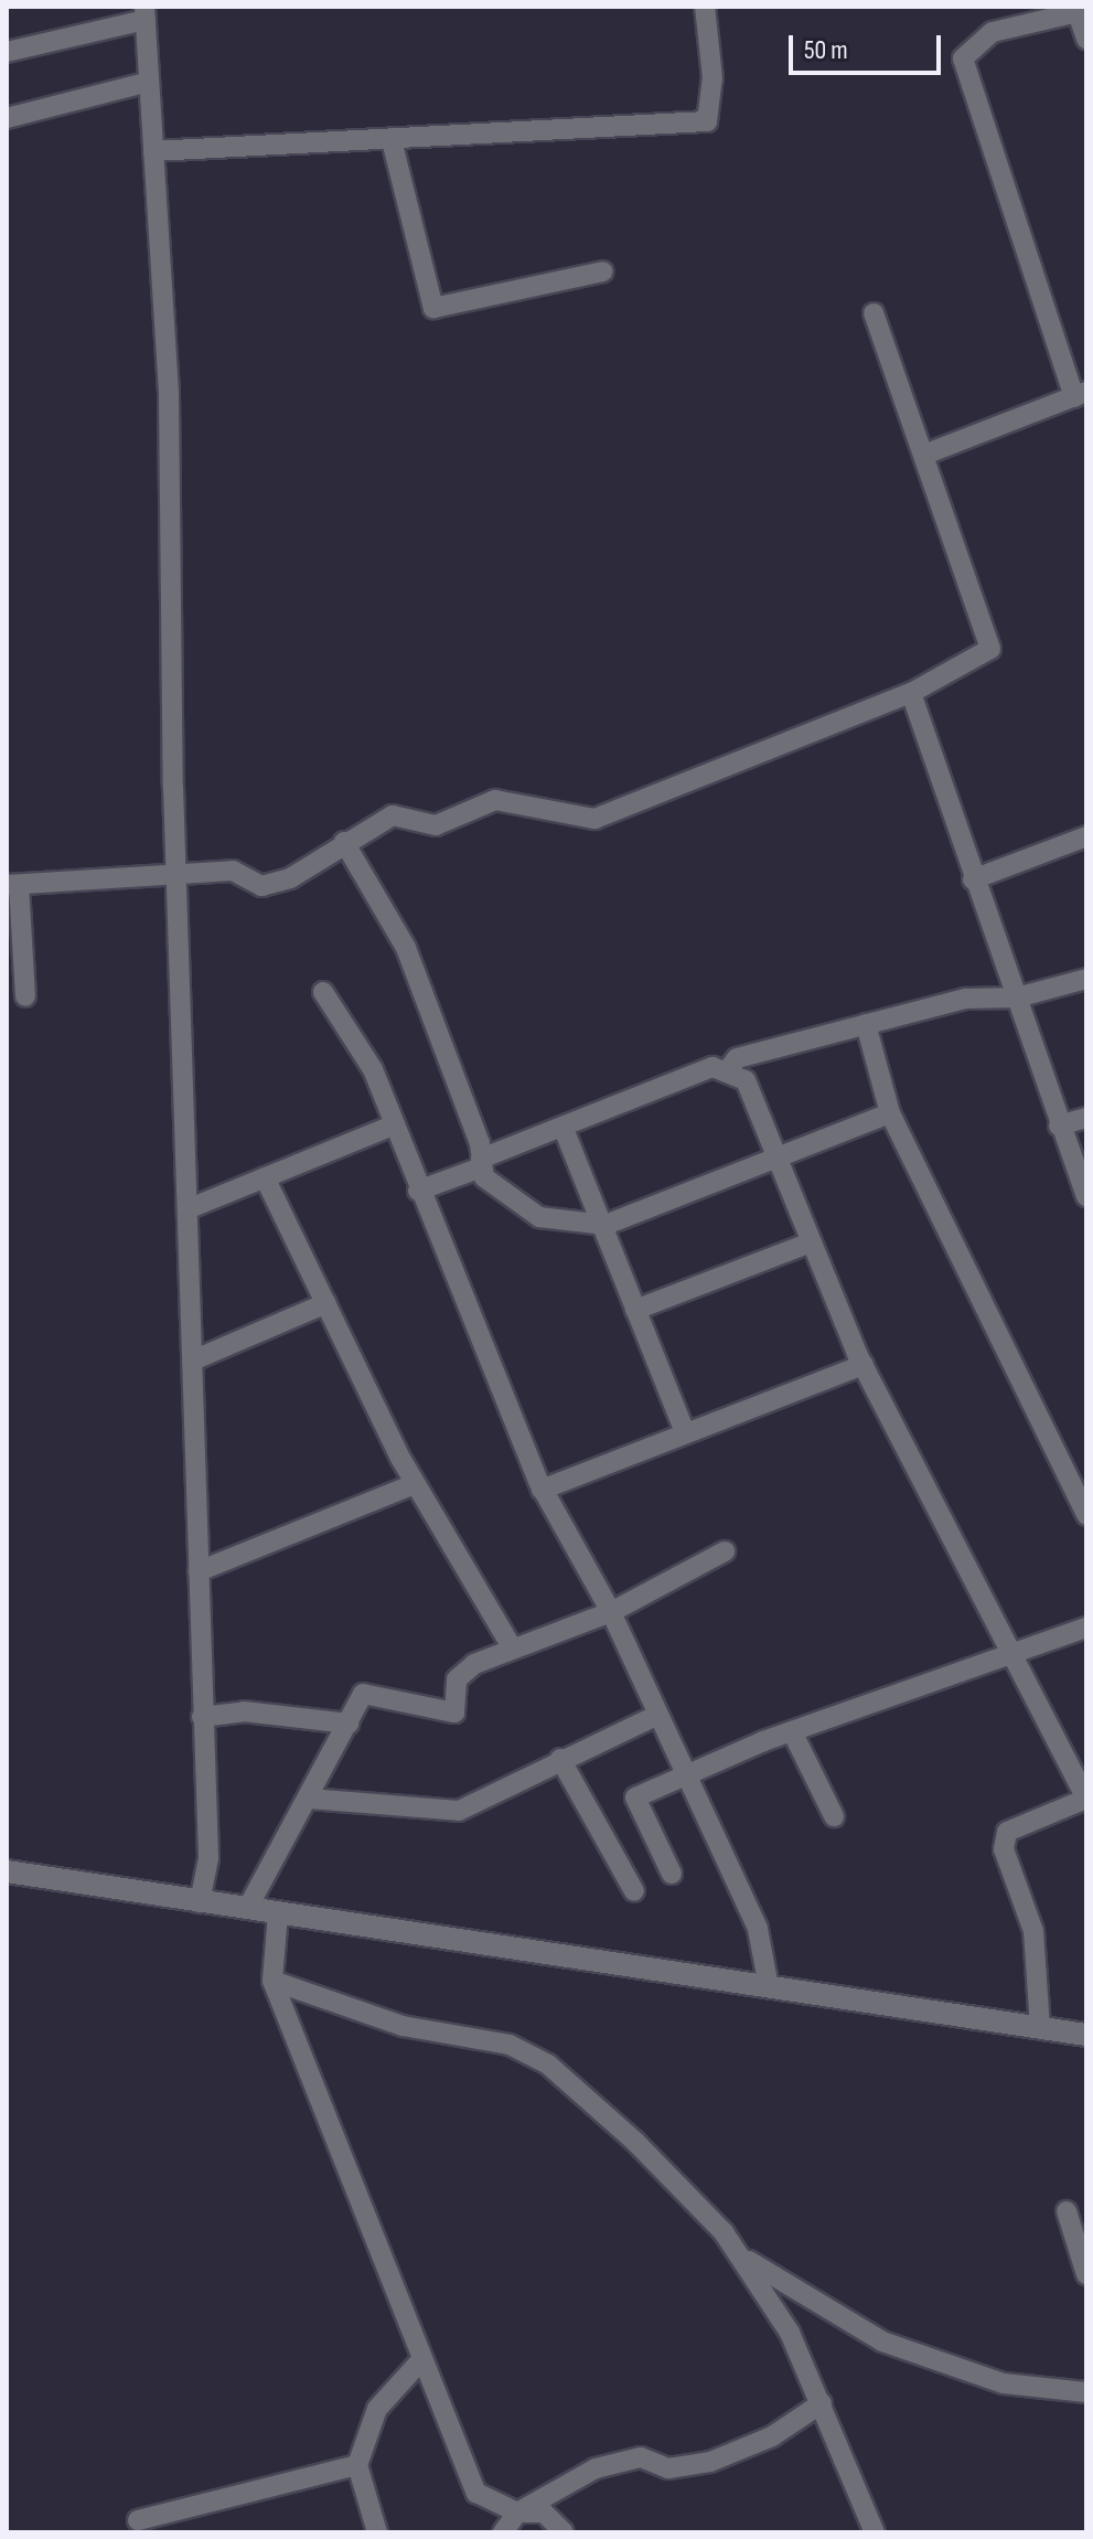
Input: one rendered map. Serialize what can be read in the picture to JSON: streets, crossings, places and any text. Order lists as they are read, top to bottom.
{
  "scale_bar": "50 m"
}
